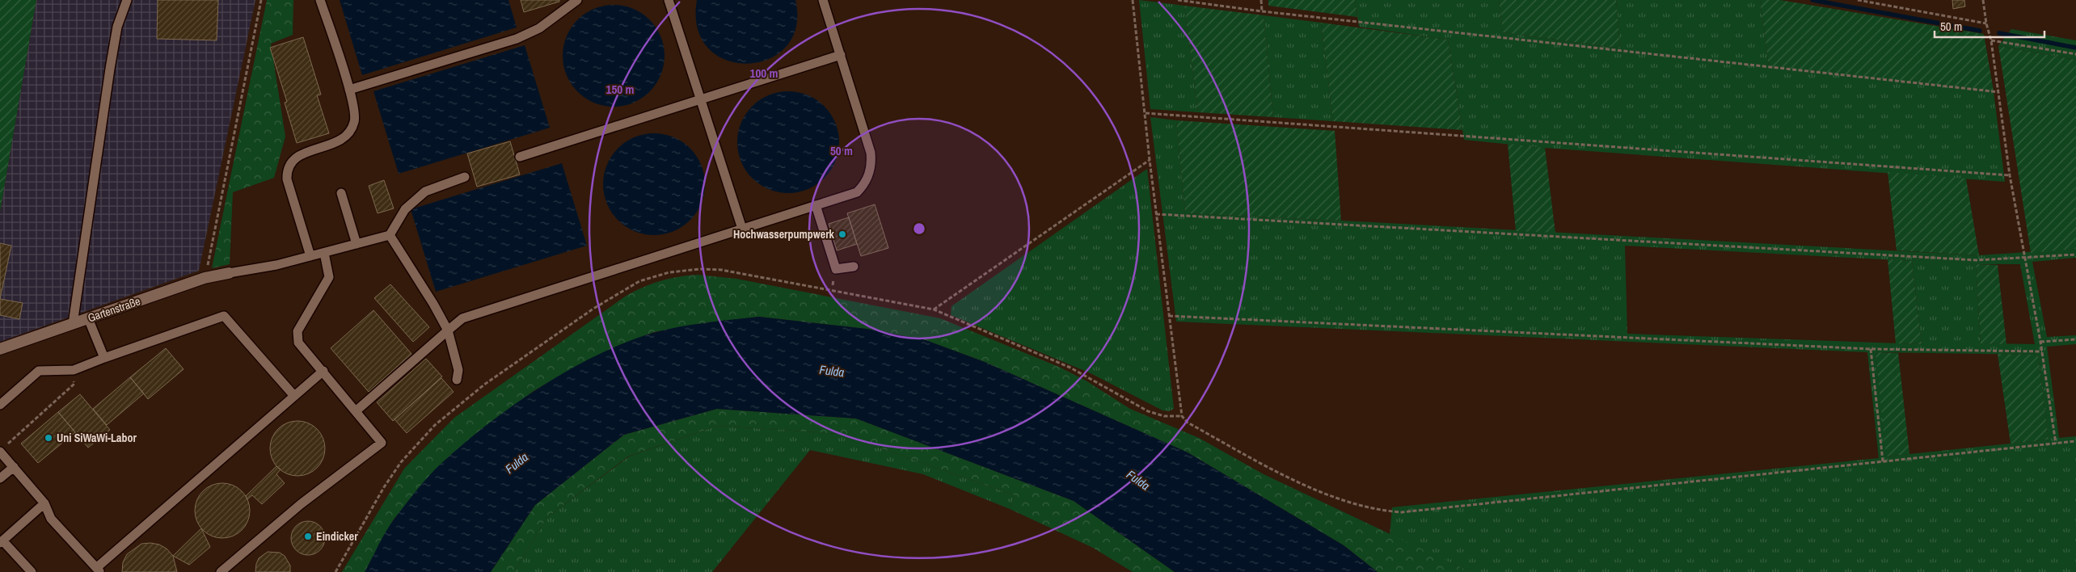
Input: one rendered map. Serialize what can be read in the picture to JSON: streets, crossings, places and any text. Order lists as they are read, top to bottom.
{
  "streets": {
    "street": ["Gartenstraße"]
  },
  "water": ["Fulda"],
  "places": ["Hochwasserpumpwerk", "Uni SiWaWi-Labor", "Eindicker"],
  "scale_bar": "50 m",
  "rings": ["100 m", "150 m", "50 m"]
}
